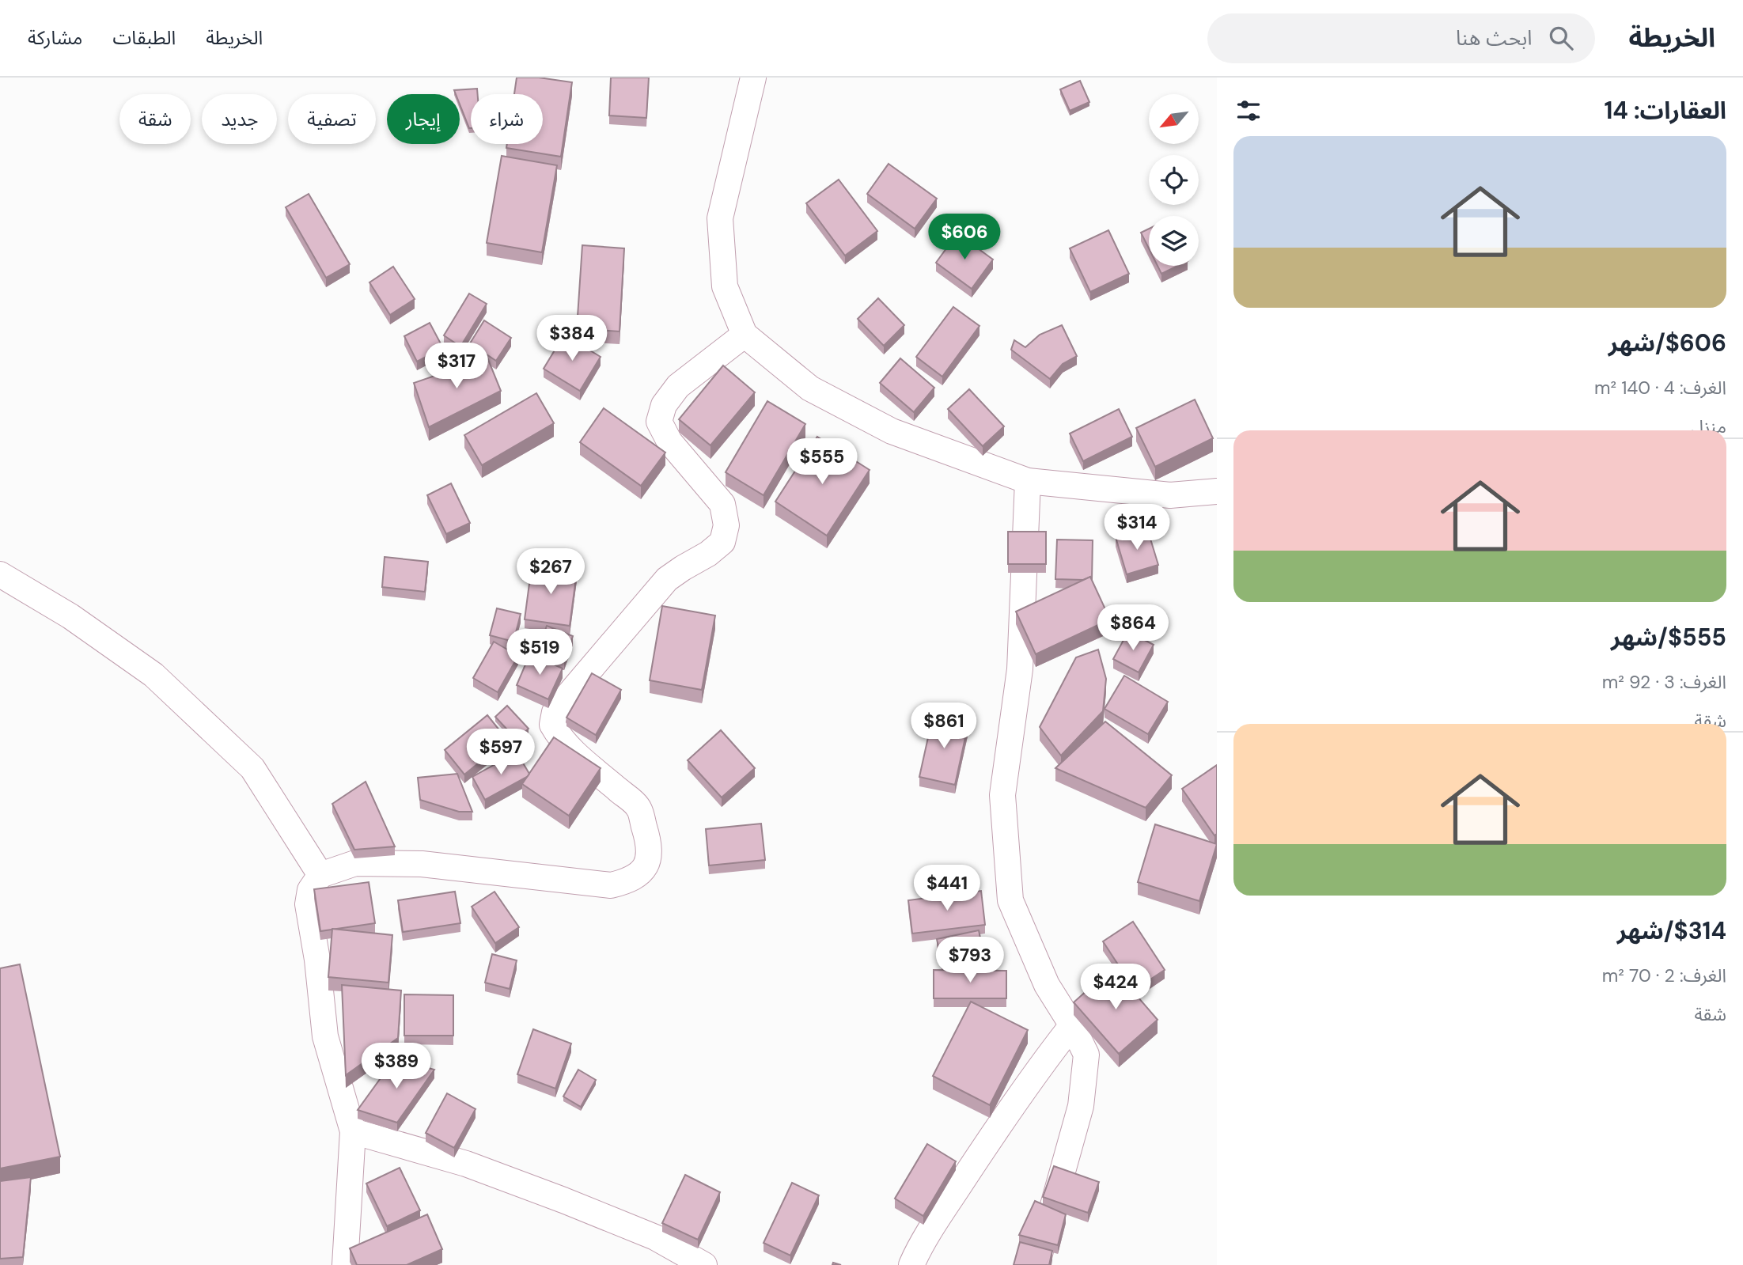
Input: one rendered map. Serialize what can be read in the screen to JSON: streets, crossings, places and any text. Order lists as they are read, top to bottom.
{
  "north": "bottom left",
  "page": {
    "header": "الخريطة",
    "search": "ابحث هنا",
    "nav": ["الخريطة", "الطبقات", "مشاركة"],
    "heading": "العقارات: 14",
    "chip": [
      "شراء",
      "إيجار",
      "تصفية",
      "جديد",
      "شقة"
    ],
    "list": [
      {
        "name": "$606/شهر",
        "note": "الغرف: 4 · 140 m² · منزل"
      },
      {
        "name": "$555/شهر",
        "note": "الغرف: 3 · 92 m² · شقة"
      },
      {
        "name": "$314/شهر",
        "note": "الغرف: 2 · 70 m² · شقة"
      }
    ],
    "price": [
      "$606",
      "$384",
      "$317",
      "$555",
      "$314",
      "$267",
      "$864",
      "$519",
      "$861",
      "$597",
      "$441",
      "$793",
      "$424",
      "$389"
    ]
  }
}
